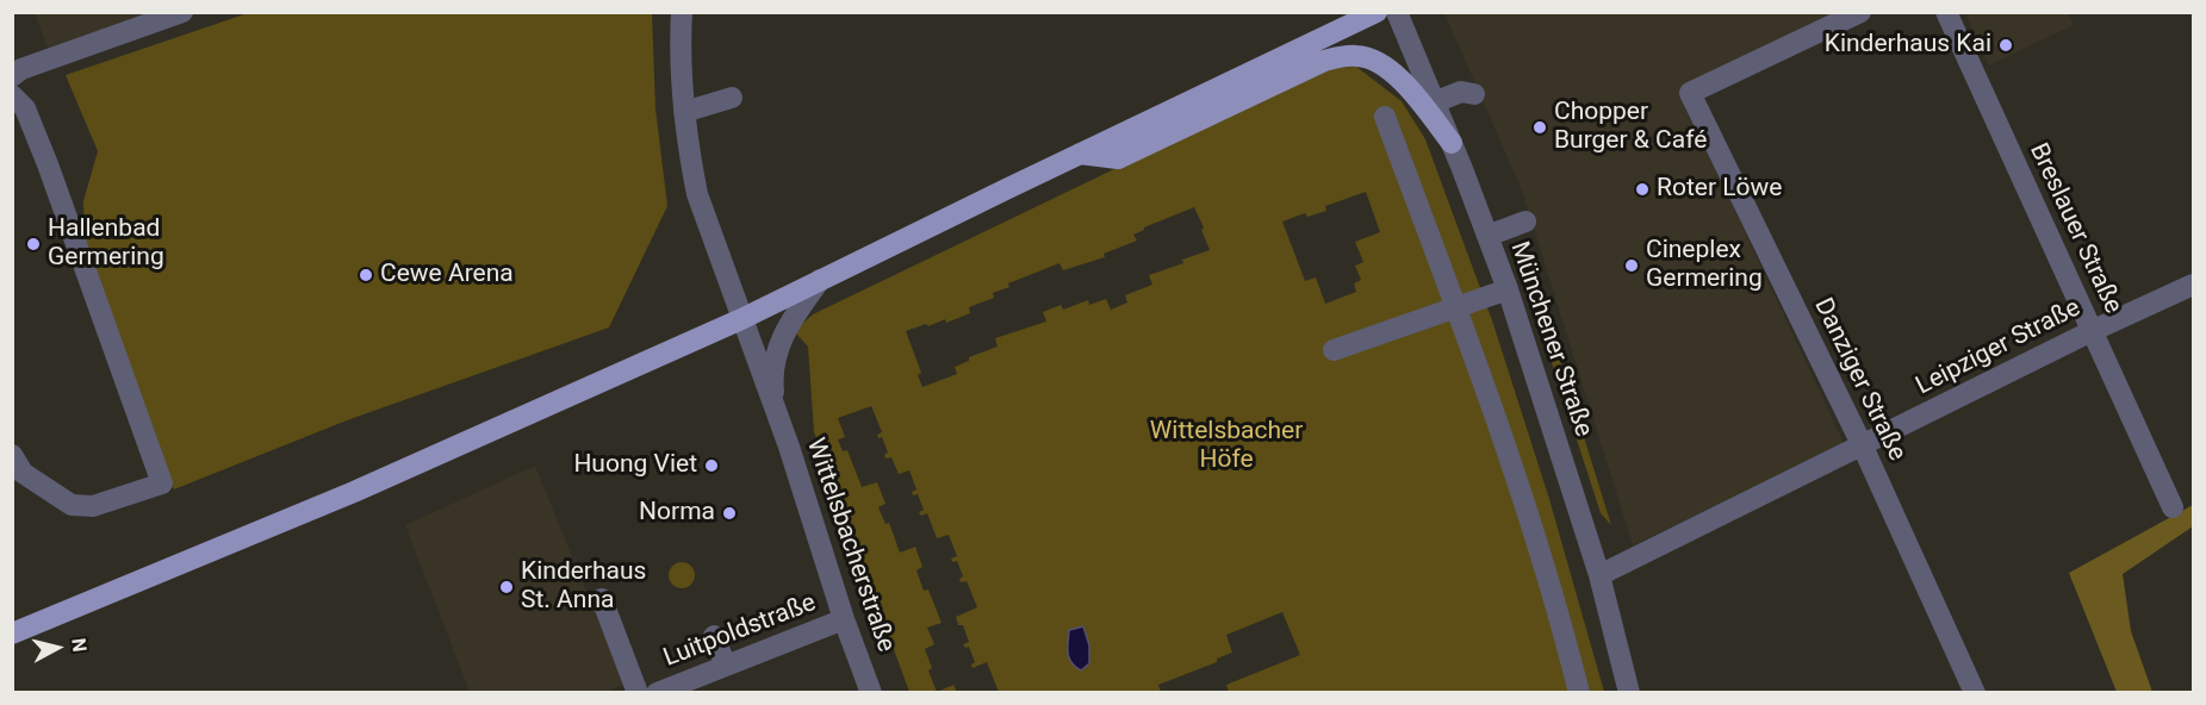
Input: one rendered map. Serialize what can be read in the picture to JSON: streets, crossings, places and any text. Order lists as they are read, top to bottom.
{
  "streets": {
    "street": [
      "Breslauer Straße",
      "Münchener Straße",
      "Leipziger Straße",
      "Danziger Straße",
      "Wittelsbacherstraße",
      "Luitpoldstraße"
    ]
  },
  "crossings": [
    ["Breslauer Straße", "Leipziger Straße"],
    ["Münchener Straße", "Leipziger Straße"],
    ["Leipziger Straße", "Danziger Straße"],
    ["Wittelsbacherstraße", "Luitpoldstraße"]
  ],
  "parks": ["Wittelsbacher Höfe"],
  "places": [
    "Kinderhaus Kai",
    "Chopper Burger & Café",
    "Roter Löwe",
    "Hallenbad Germering",
    "Cineplex Germering",
    "Cewe Arena",
    "Huong Viet",
    "Norma",
    "Kinderhaus St. Anna"
  ],
  "north": "right"
}
